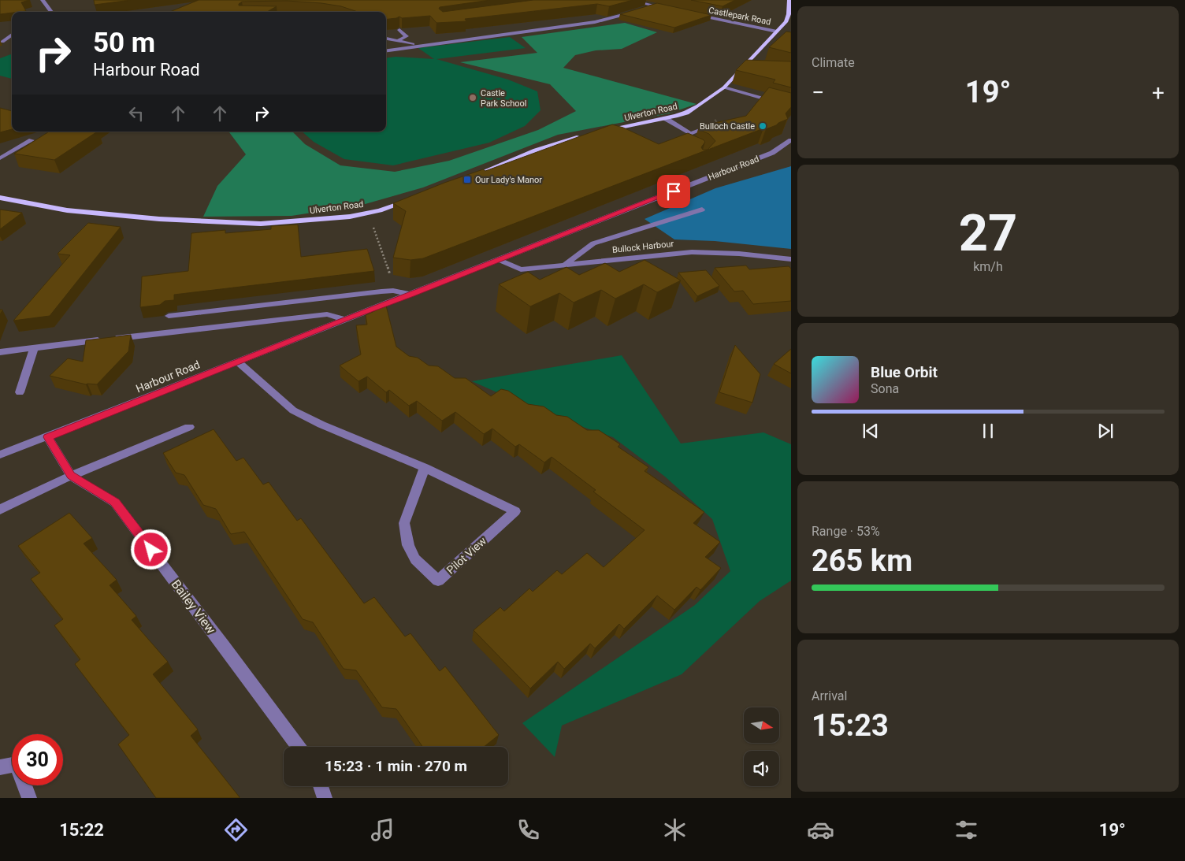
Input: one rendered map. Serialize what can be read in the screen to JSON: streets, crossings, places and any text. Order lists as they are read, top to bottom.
{
  "streets": {
    "main road": ["Ulverton Road"],
    "street": [
      "Castlepark Road",
      "Harbour Road",
      "Bullock Harbour",
      "Pilot View",
      "Bailey View"
    ]
  },
  "crossings": [
    ["Castlepark Road", "Ulverton Road"],
    ["Harbour Road", "Bullock Harbour"],
    ["Harbour Road", "Pilot View"],
    ["Harbour Road", "Bailey View"]
  ],
  "places": {
    "other": ["Castle Park School", "Bulloch Castle"],
    "transit": ["Our Lady's Manor"]
  },
  "north": "right",
  "page": {
    "tile": [
      "Climate",
      ["27", "km/h"],
      ["Range · 53%", "265 km"],
      ["Arrival", "15:23"]
    ],
    "turn": ["50 m", "Harbour Road"],
    "heat": ["−", "19°", "+"],
    "song": ["Blue Orbit", "Sona"],
    "limit": "30",
    "trip": "15:23 · 1 min · 270 m",
    "tabs": ["15:22", "19°"]
  }
}
